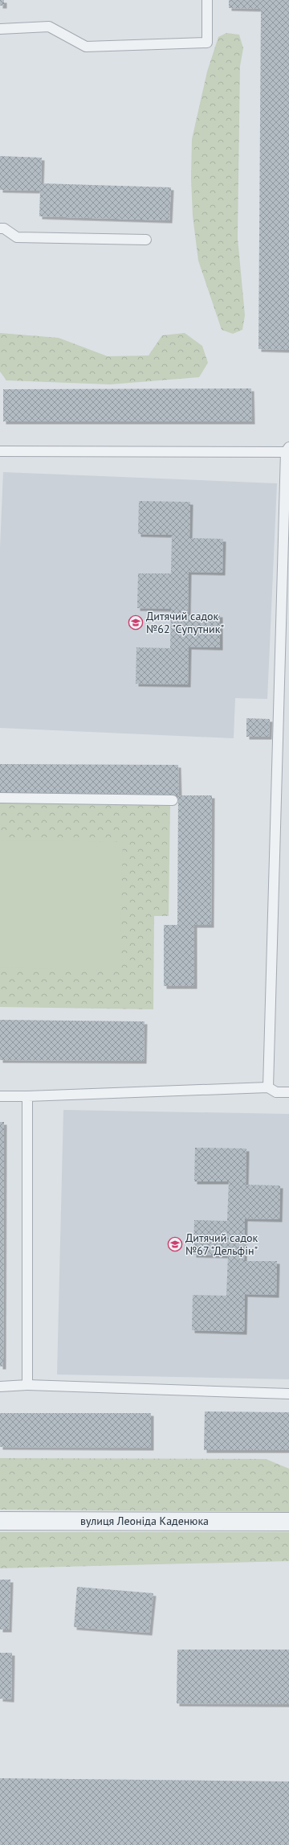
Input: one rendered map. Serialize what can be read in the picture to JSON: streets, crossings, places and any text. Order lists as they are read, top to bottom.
{
  "streets": {
    "street": ["вулиця Леоніда Каденюка"]
  },
  "places": {
    "school or university": ["Дитячий садок №62 \"Супутник\"", "Дитячий садок №67 \"Дельфін\""]
  }
}
